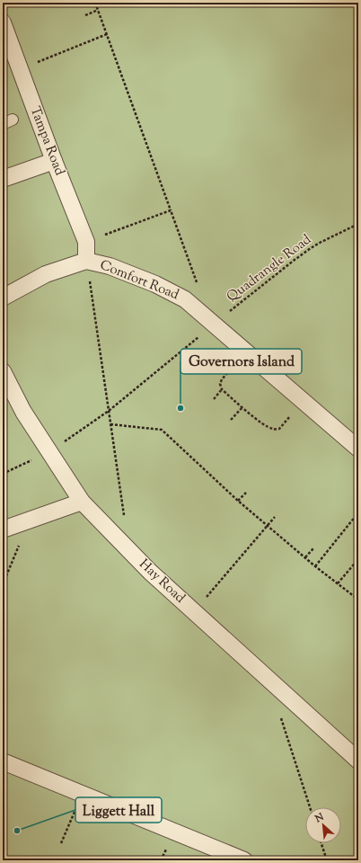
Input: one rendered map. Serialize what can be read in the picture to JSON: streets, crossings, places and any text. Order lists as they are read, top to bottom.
{
  "streets": {
    "street": ["Tampa Road", "Comfort Road", "Hay Road"],
    "path": ["Quadrangle Road"]
  },
  "crossings": [
    ["Tampa Road", "Comfort Road"],
    ["Quadrangle Road", "Comfort Road"],
    ["Quadrangle Road", "Hay Road"]
  ],
  "places": ["Governors Island", "Liggett Hall"],
  "north": "top left"
}
